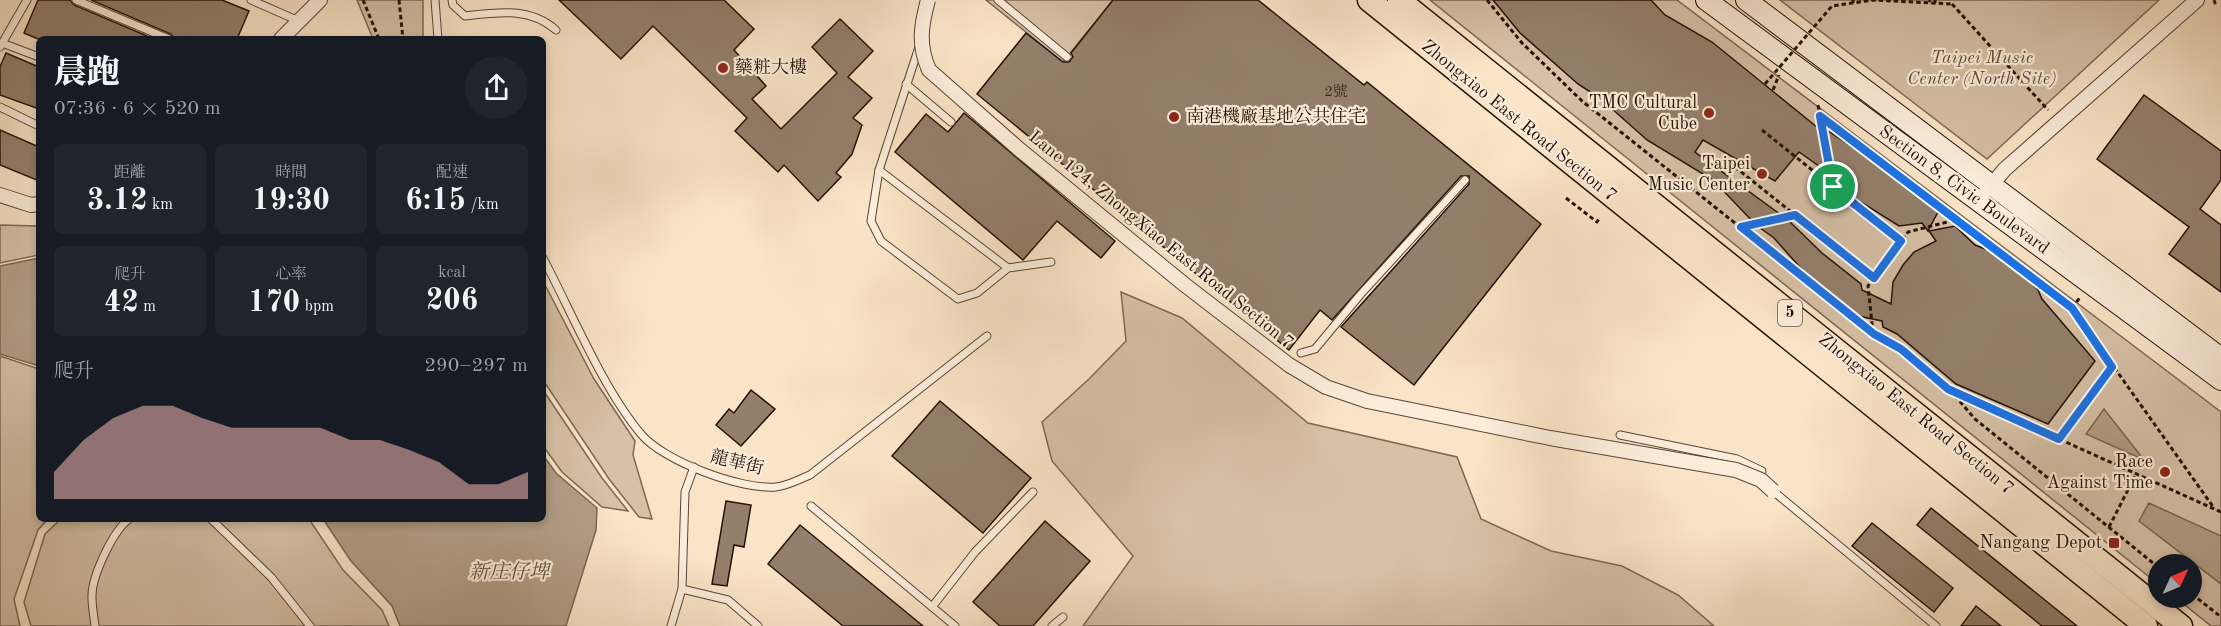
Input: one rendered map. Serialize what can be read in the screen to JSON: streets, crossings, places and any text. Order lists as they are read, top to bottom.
{
  "streets": {
    "main road": ["Zhongxiao East Road Section 7", "5"],
    "street": ["Section 8, Civic Boulevard", "Lane 124, ZhongXiao East Road Section 7"],
    "lane": ["龍華街"]
  },
  "water": ["新庄仔埤"],
  "parks": ["Taipei Music Center (North Site)"],
  "places": {
    "other": [
      "藥粧大樓",
      "TMC Cultural Cube",
      "南港機廠基地公共住宅",
      "Taipei Music Center",
      "Race Against Time"
    ],
    "transit": ["Nangang Depot"]
  },
  "house_numbers": ["2號"],
  "north": "top right",
  "page": {
    "heading": ["晨跑", "07:36 · 6 × 520 m"],
    "stats": [
      ["距離", "3.12 km"],
      ["時間", "19:30"],
      ["配速", "6:15 /km"],
      ["爬升", "42 m"],
      ["心率", "170 bpm"],
      ["kcal", "206"]
    ],
    "chart": ["爬升", "290–297 m"]
  }
}
